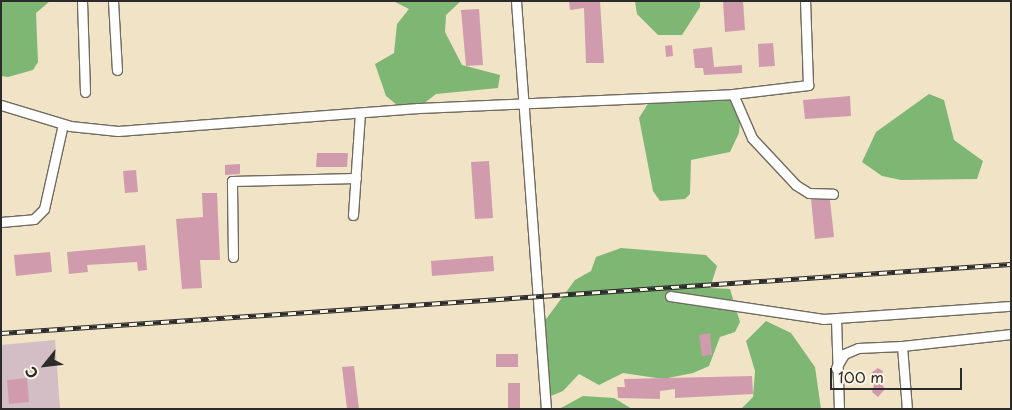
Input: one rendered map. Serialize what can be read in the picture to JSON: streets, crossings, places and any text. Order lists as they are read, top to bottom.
{
  "scale_bar": "100 m",
  "north": "bottom left"
}
